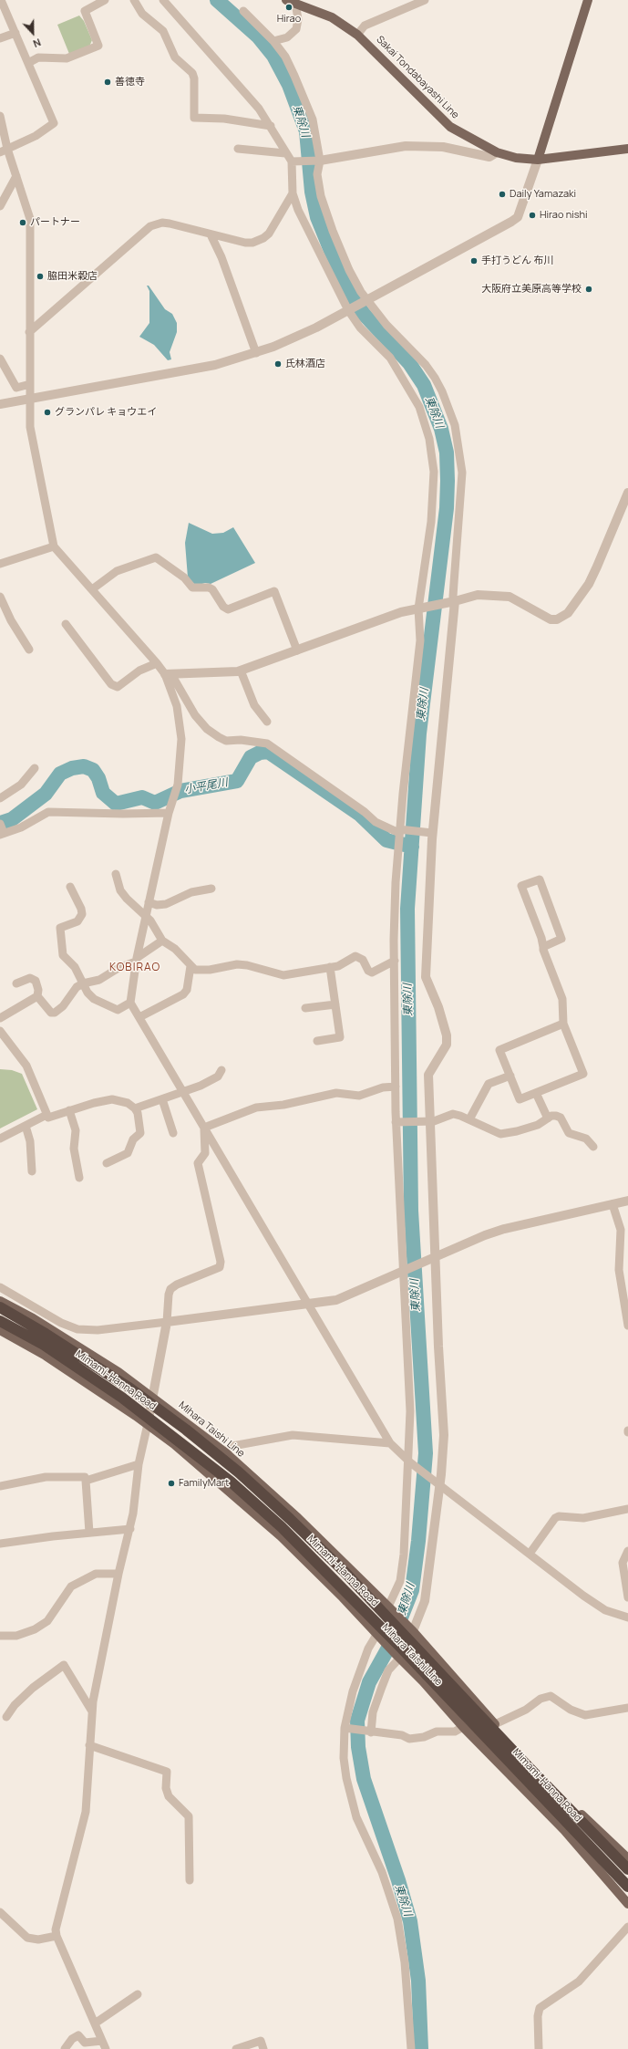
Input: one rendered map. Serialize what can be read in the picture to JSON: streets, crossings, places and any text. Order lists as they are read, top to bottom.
{
  "streets": {
    "highway": ["Mimami-Hanna Road"],
    "main road": ["Sakai Tondabayashi Line", "Mihara Taishi Line"]
  },
  "districts": ["KOBIRAO"],
  "water": ["東除川", "小平尾川"],
  "places": [
    "Hirao",
    "善徳寺",
    "Daily Yamazaki",
    "Hirao nishi",
    "パートナー",
    "手打うどん 布川",
    "脇田米穀店",
    "大阪府立美原高等学校",
    "氏林酒店",
    "グランパレ キョウエイ",
    "FamilyMart"
  ],
  "north": "bottom"
}
